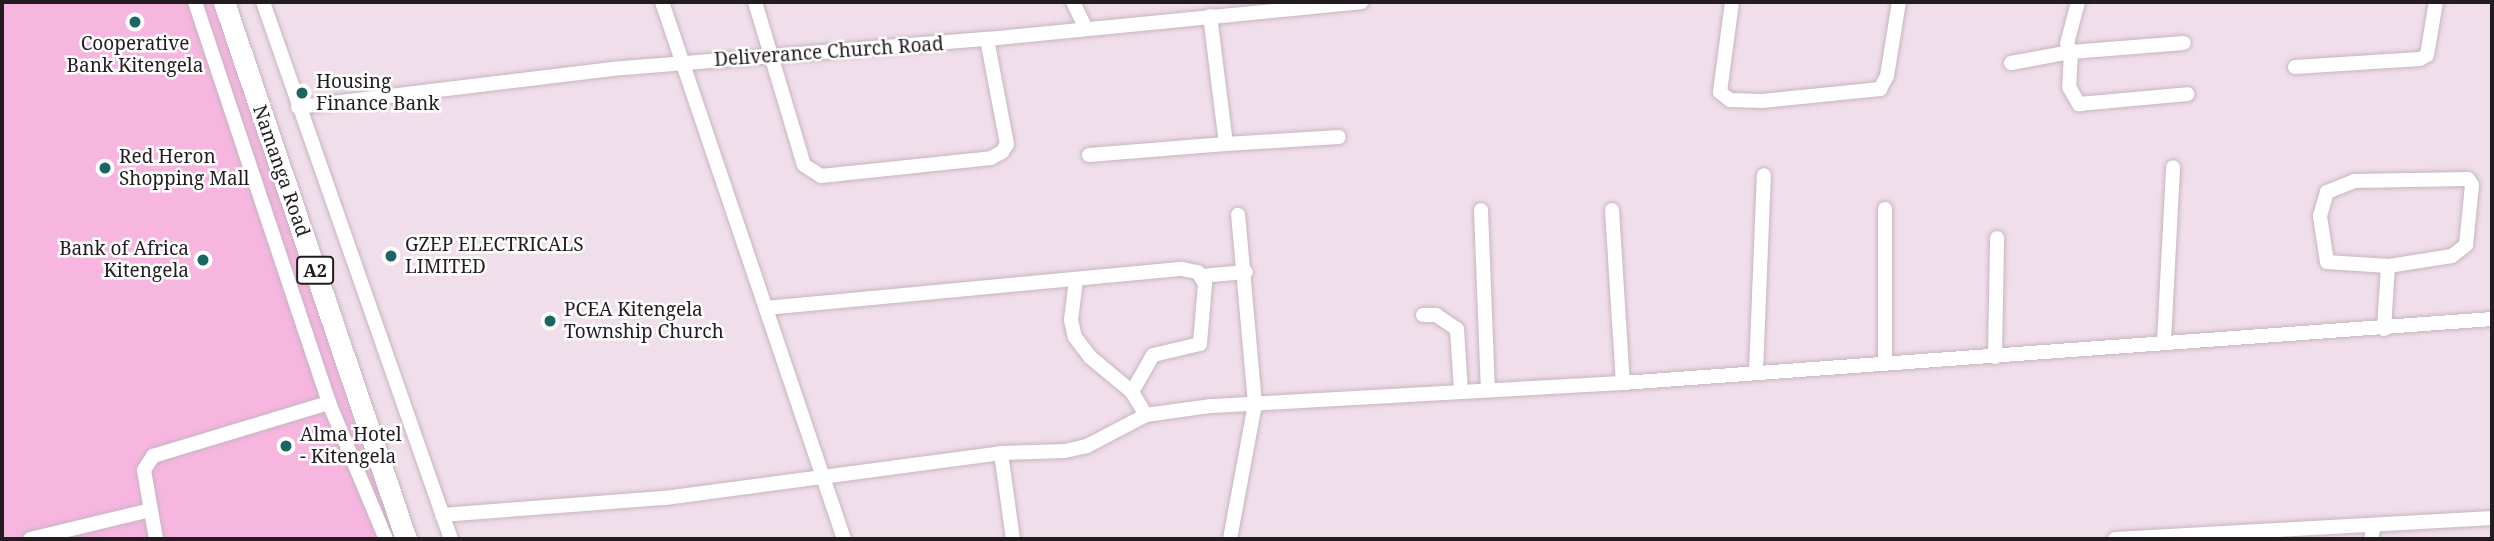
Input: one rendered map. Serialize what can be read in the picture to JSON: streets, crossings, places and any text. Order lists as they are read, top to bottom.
{
  "streets": {
    "highway": ["Namanga Road", "A2"],
    "street": ["Deliverance Church Road"]
  },
  "places": [
    "Cooperative Bank Kitengela",
    "Housing Finance Bank",
    "Red Heron Shopping Mall",
    "GZEP ELECTRICALS LIMITED",
    "Bank of Africa Kitengela",
    "PCEA Kitengela Township Church",
    "Alma Hotel - Kitengela"
  ]
}
